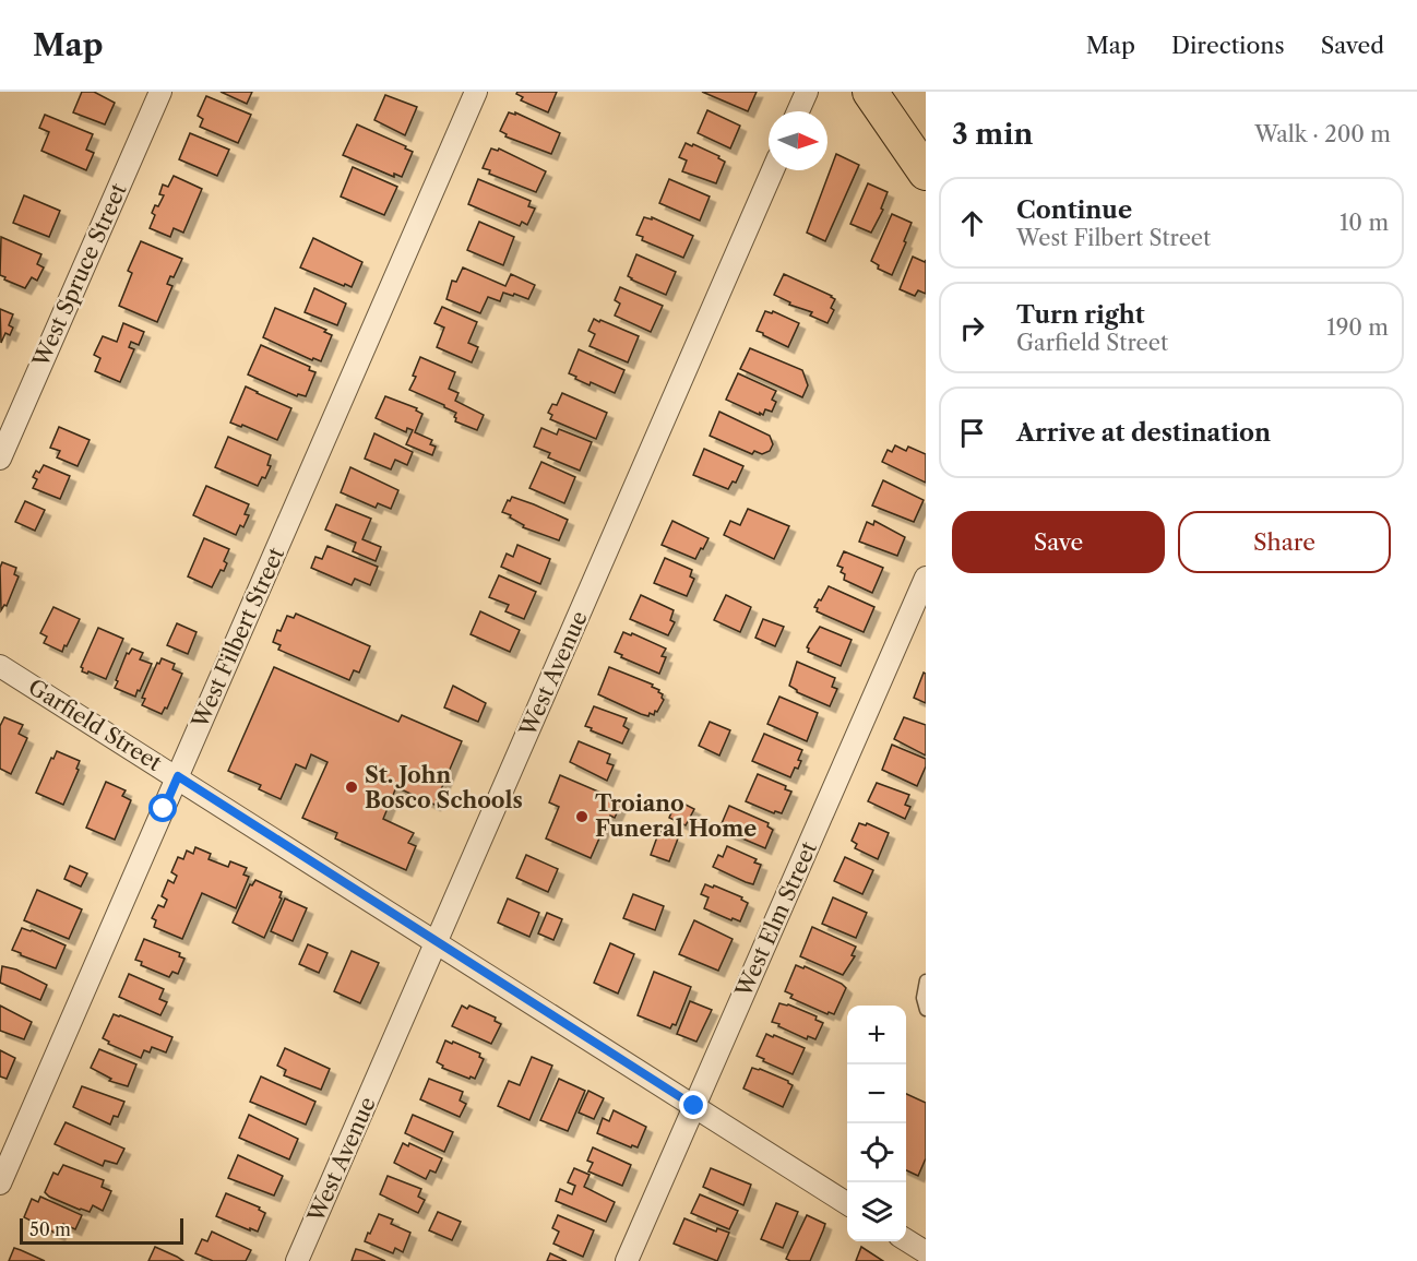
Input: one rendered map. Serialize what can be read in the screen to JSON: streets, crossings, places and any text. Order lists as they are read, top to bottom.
{
  "streets": {
    "street": [
      "West Spruce Street",
      "West Filbert Street",
      "West Avenue",
      "Garfield Street",
      "West Elm Street"
    ]
  },
  "crossings": [
    ["West Filbert Street", "Garfield Street"],
    ["West Avenue", "Garfield Street"],
    ["Garfield Street", "West Elm Street"]
  ],
  "places": ["St. John Bosco Schools", "Troiano Funeral Home"],
  "scale_bar": "50 m",
  "north": "right",
  "page": {
    "header": "Map",
    "nav": ["Map", "Directions", "Saved"],
    "heading": ["3 min", "Walk · 200 m"],
    "list": [
      ["Continue", "West Filbert Street", "10 m"],
      ["Turn right", "Garfield Street", "190 m"],
      "Arrive at destination"
    ],
    "buttons": ["Save", "Share"],
    "map_buttons": ["+", "−"],
    "scale": "50 m"
  }
}
